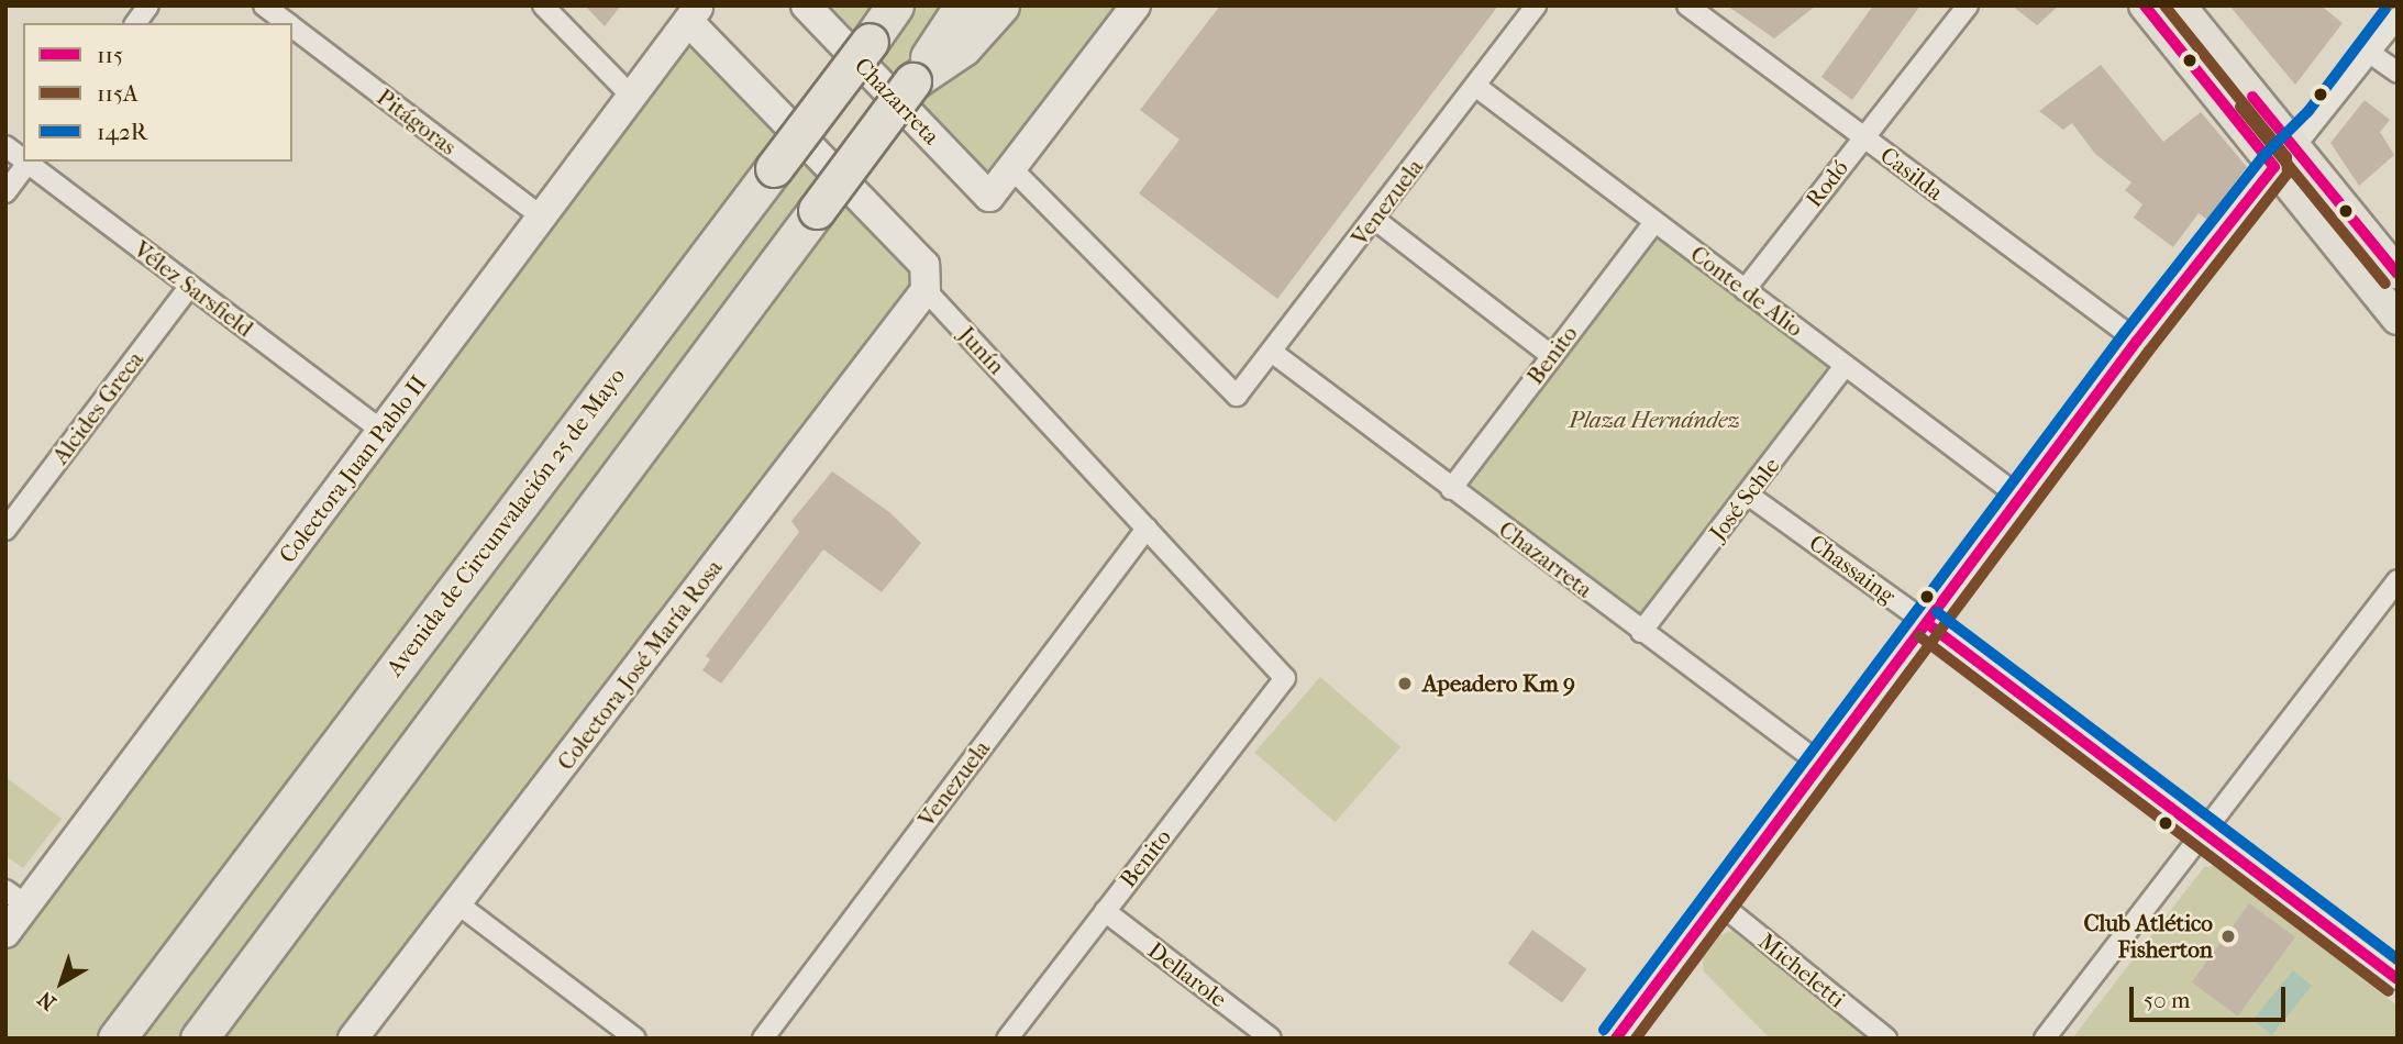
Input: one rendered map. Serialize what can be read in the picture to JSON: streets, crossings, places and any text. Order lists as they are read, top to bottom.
{
  "streets": {
    "highway": ["Avenida de Circunvalación 25 de Mayo"],
    "main road": [
      "Chazarreta",
      "Junín",
      "Colectora Juan Pablo II",
      "Colectora José María Rosa"
    ],
    "street": [
      "Pitágoras",
      "Casilda",
      "Rodó",
      "Venezuela",
      "Vélez Sarsfield",
      "Conte de Alio",
      "Benito",
      "Alcides Greca",
      "José Schle",
      "Chassaing",
      "Micheletti",
      "Dellarole"
    ]
  },
  "crossings": [
    ["Chazarreta", "Venezuela"],
    ["Chazarreta", "Benito"],
    ["Chazarreta", "José Schle"],
    ["Pitágoras", "Colectora Juan Pablo II"],
    ["Casilda", "Rodó"],
    ["Rodó", "Conte de Alio"],
    ["Venezuela", "Conte de Alio"],
    ["Venezuela", "Junín"],
    ["Vélez Sarsfield", "Alcides Greca"],
    ["Vélez Sarsfield", "Colectora Juan Pablo II"],
    ["Conte de Alio", "Benito"],
    ["Conte de Alio", "José Schle"],
    ["Junín", "Benito"],
    ["Junín", "Colectora Juan Pablo II"],
    ["Junín", "Colectora José María Rosa"],
    ["Benito", "Dellarole"],
    ["José Schle", "Chassaing"]
  ],
  "parks": ["Plaza Hernández"],
  "places": ["Apeadero Km 9", "Club Atlético Fisherton"],
  "lines": ["transit line 115", "transit line 115A", "transit line 142R"],
  "legend": ["115", "115A", "142R"],
  "scale_bar": "50 m",
  "north": "bottom left"
}
